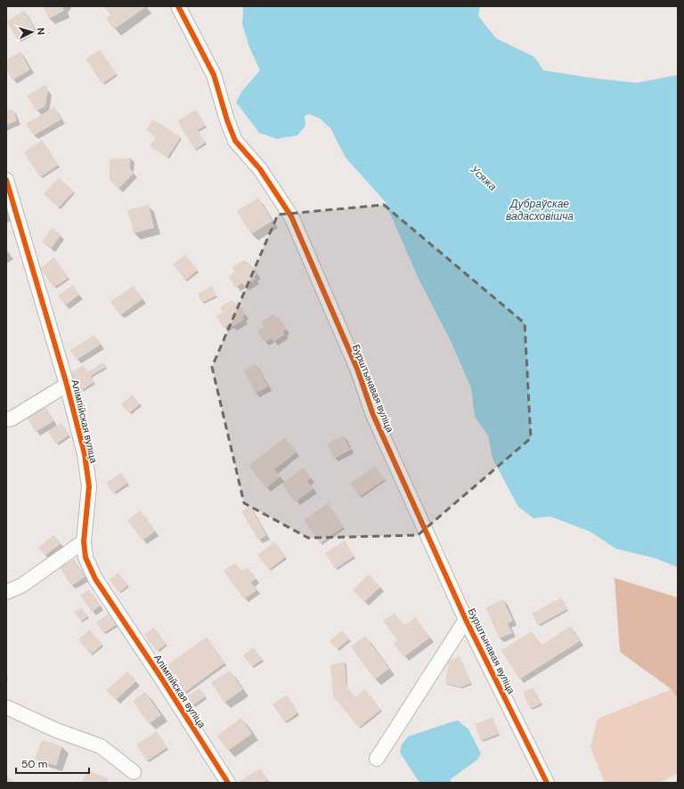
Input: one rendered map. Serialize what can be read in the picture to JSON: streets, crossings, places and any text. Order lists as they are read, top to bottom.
{
  "streets": {
    "street": ["Бурштынавая вуліца", "Алімпійская вуліца"]
  },
  "water": ["Усяжа", "Дубраўскае вадасховішча"],
  "scale_bar": "50 m",
  "north": "right"
}
